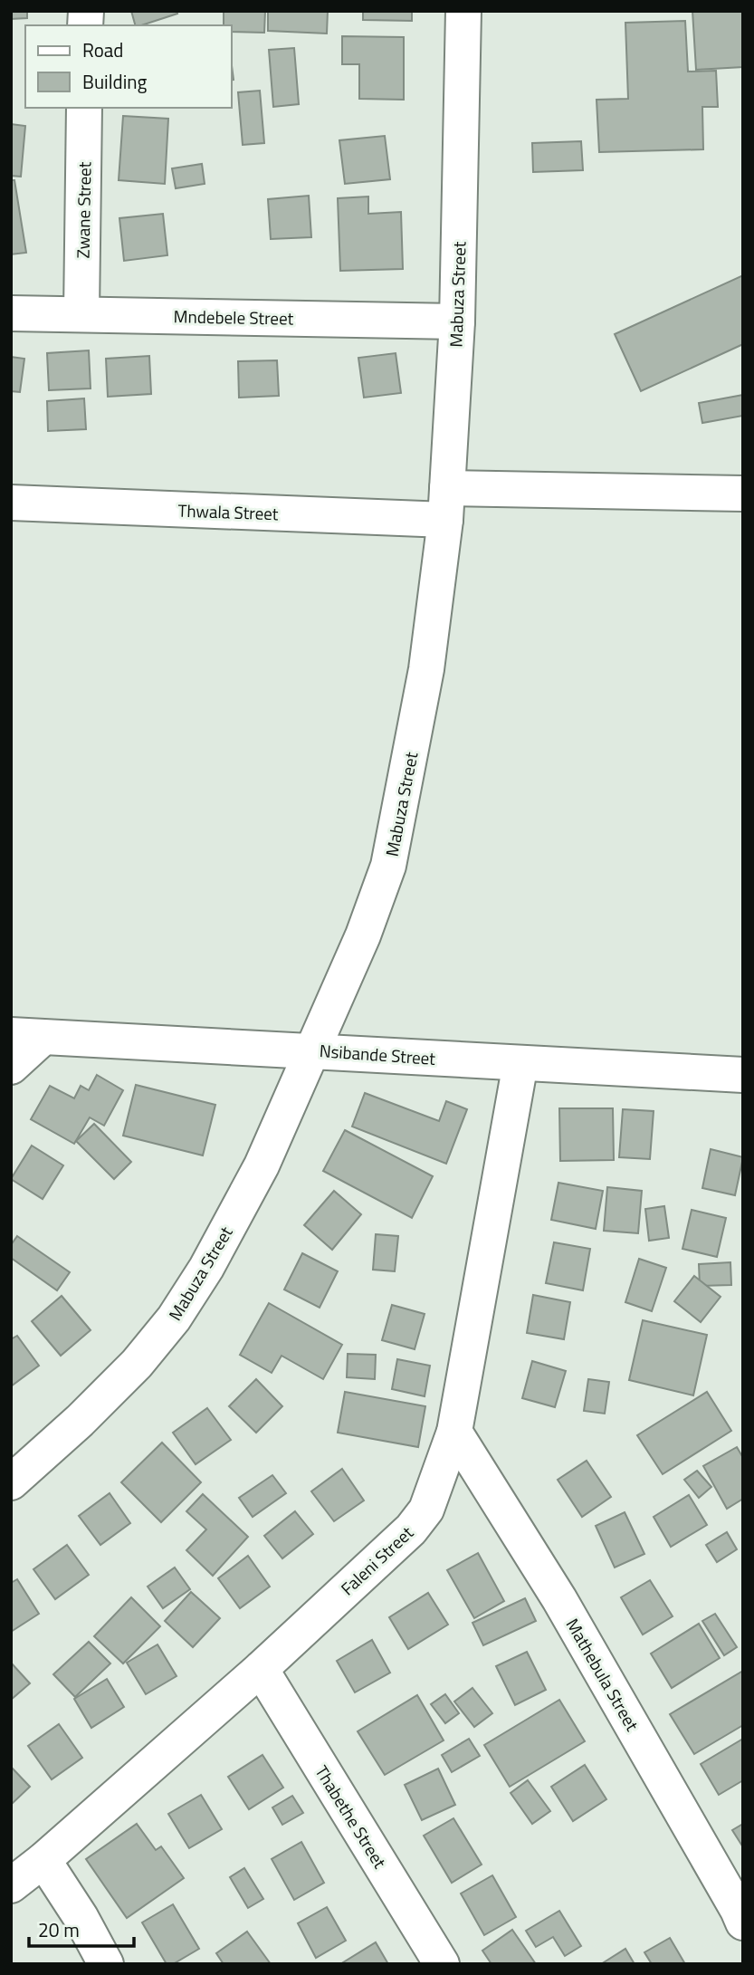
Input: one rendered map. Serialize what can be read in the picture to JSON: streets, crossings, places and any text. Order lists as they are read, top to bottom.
{
  "streets": {
    "street": [
      "Zwane Street",
      "Mabuza Street",
      "Mndebele Street",
      "Thwala Street",
      "Nsibande Street",
      "Faleni Street",
      "Mathebula Street",
      "Thabethe Street"
    ]
  },
  "crossings": [
    ["Zwane Street", "Mndebele Street"],
    ["Mabuza Street", "Mndebele Street"],
    ["Mabuza Street", "Thwala Street"],
    ["Mabuza Street", "Nsibande Street"],
    ["Nsibande Street", "Faleni Street"],
    ["Faleni Street", "Mathebula Street"],
    ["Faleni Street", "Thabethe Street"]
  ],
  "legend": ["Road", "Building"],
  "scale_bar": "20 m"
}
